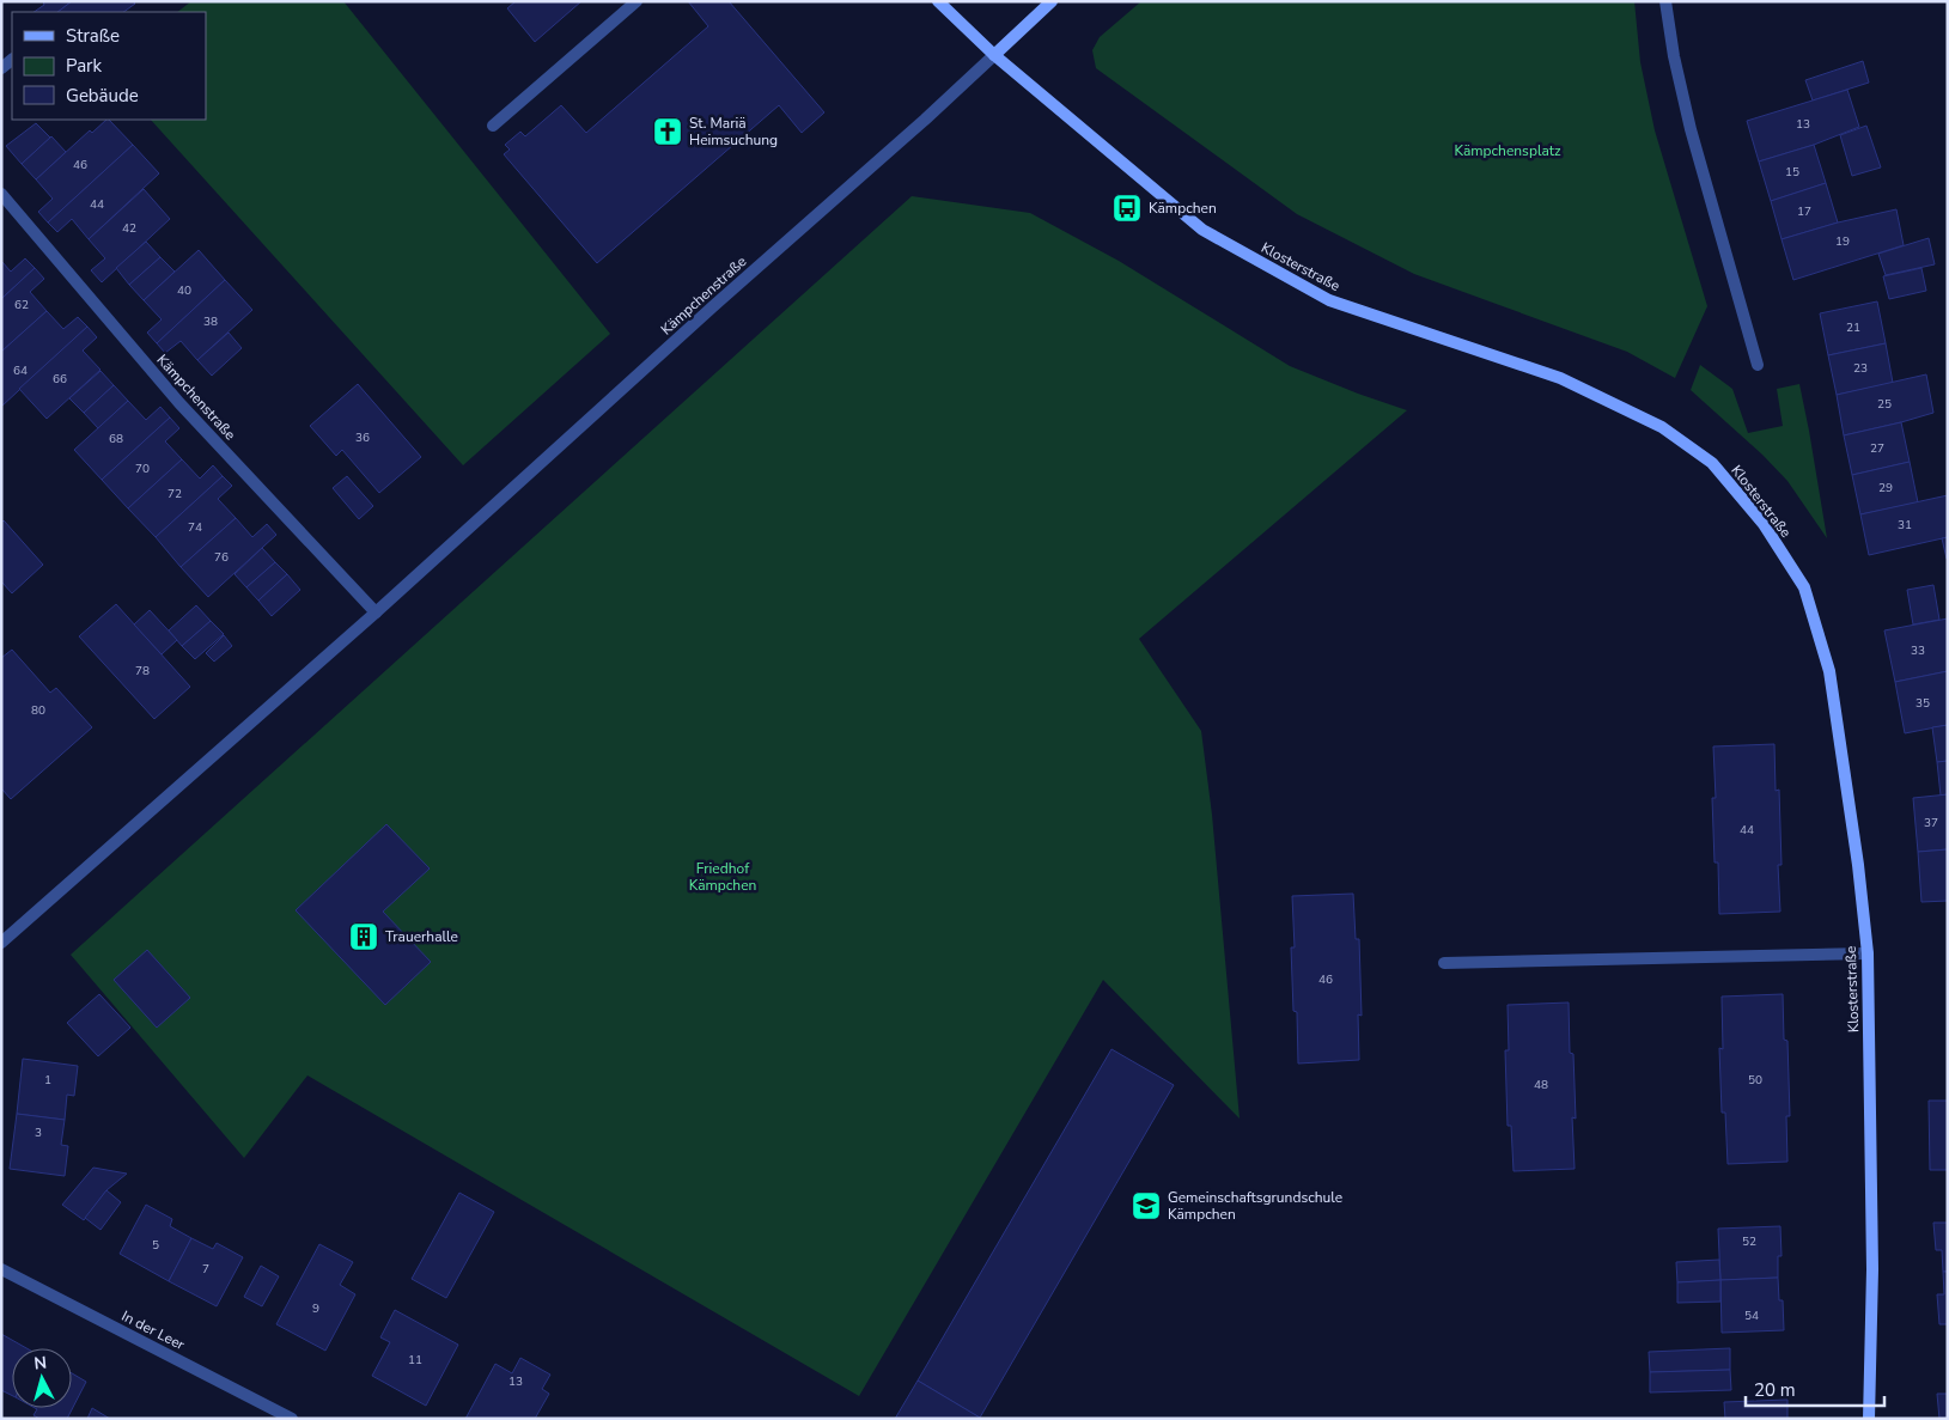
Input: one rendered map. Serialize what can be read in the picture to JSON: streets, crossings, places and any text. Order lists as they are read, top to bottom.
{
  "streets": {
    "main road": ["Klosterstraße", "Kämpchenstraße"],
    "street": ["In der Leer"]
  },
  "crossings": [
    ["Klosterstraße", "Kämpchenstraße"]
  ],
  "parks": ["Kämpchensplatz", "Friedhof Kämpchen"],
  "places": {
    "church": ["St. Mariä Heimsuchung"],
    "bus stop": ["Kämpchen"],
    "building": ["Trauerhalle"],
    "school or university": ["Gemeinschaftsgrundschule Kämpchen"]
  },
  "house_numbers": [
    "13",
    "46",
    "15",
    "44",
    "17",
    "42",
    "19",
    "40",
    "62",
    "38",
    "21",
    "23",
    "64",
    "66",
    "25",
    "36",
    "68",
    "27",
    "70",
    "29",
    "72",
    "31",
    "74",
    "76",
    "33",
    "78",
    "35",
    "80",
    "37",
    "44",
    "46",
    "1",
    "50",
    "48",
    "3",
    "52",
    "5",
    "7",
    "9",
    "54",
    "11",
    "13"
  ],
  "legend": ["Straße", "Park", "Gebäude"],
  "scale_bar": "20 m",
  "north": "top"
}
